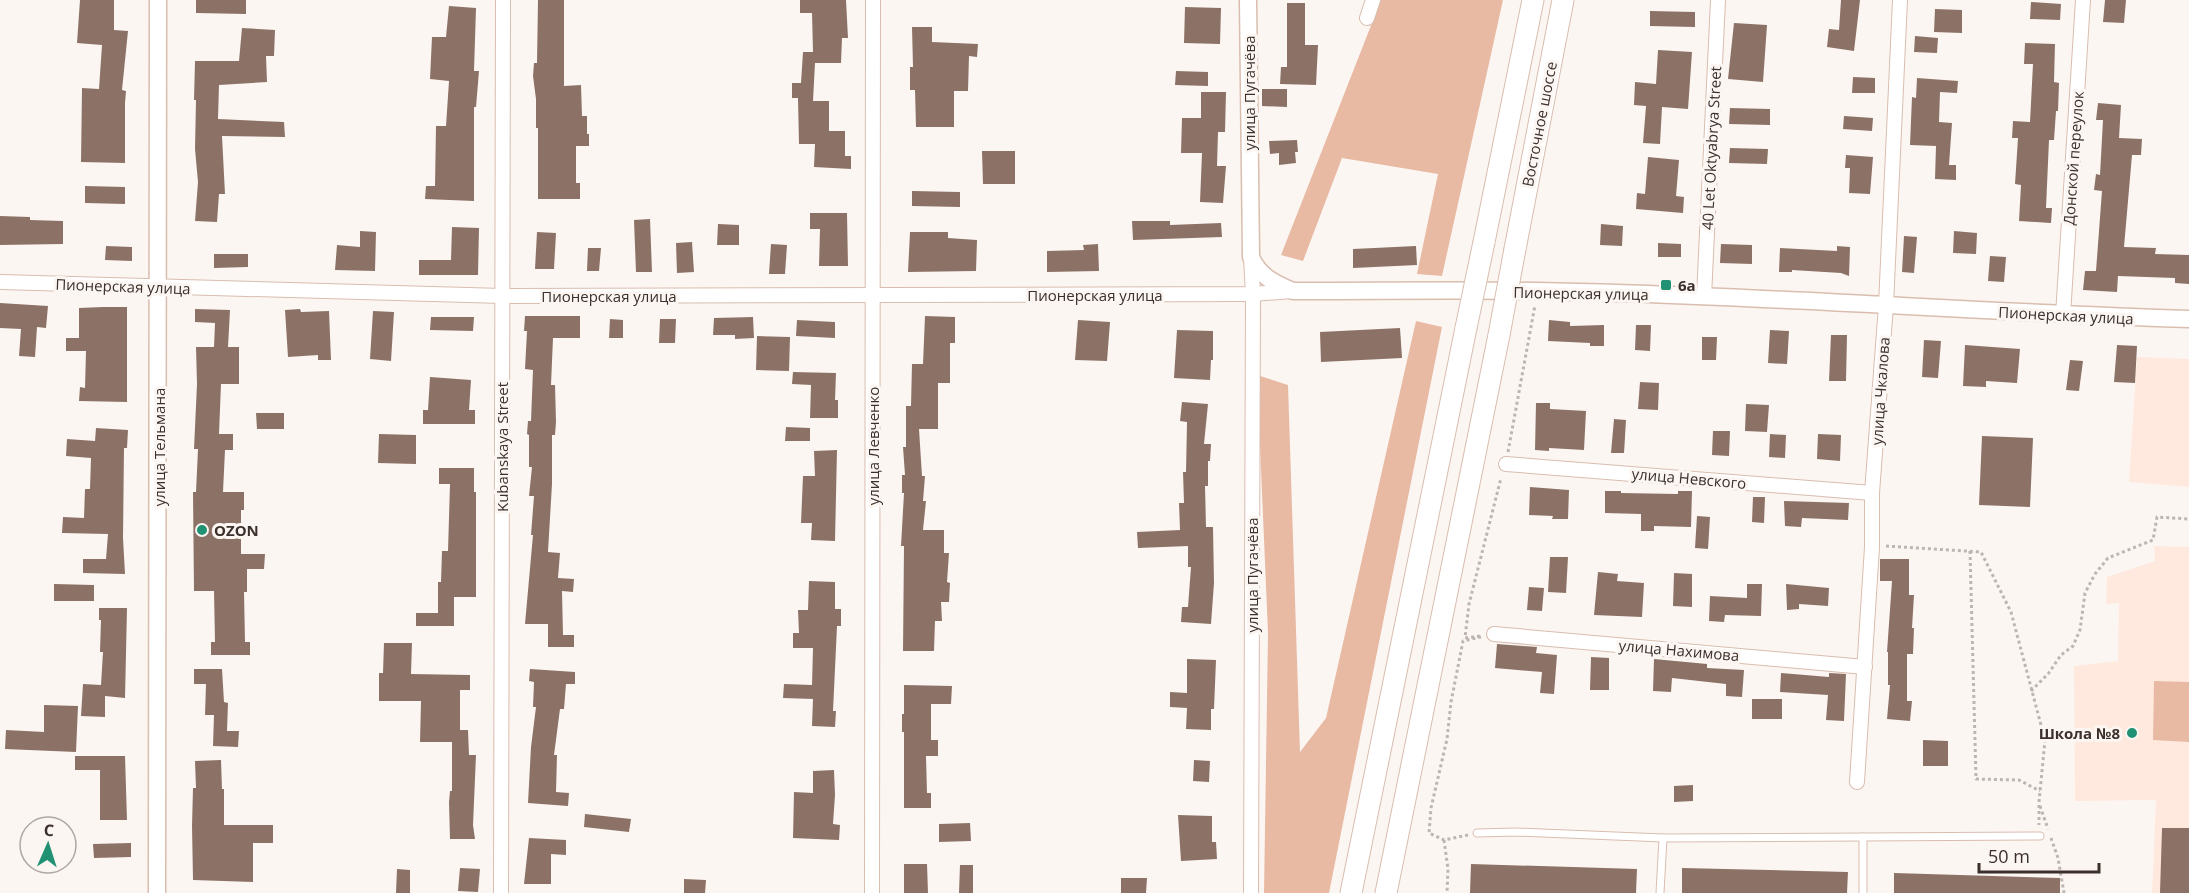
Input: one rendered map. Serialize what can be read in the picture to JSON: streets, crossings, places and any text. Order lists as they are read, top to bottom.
{
  "streets": {
    "highway": ["Восточное шоссе"],
    "street": [
      "улица Пугачёва",
      "40 Let Oktyabrya Street",
      "Донской переулок",
      "Пионерская улица",
      "улица Чкалова",
      "улица Левченко",
      "улица Тельмана",
      "Kubanskaya Street",
      "улица Невского",
      "улица Нахимова"
    ]
  },
  "crossings": [
    ["улица Пугачёва", "Пионерская улица"],
    ["40 Let Oktyabrya Street", "Пионерская улица"],
    ["Донской переулок", "Пионерская улица"],
    ["Пионерская улица", "улица Чкалова"],
    ["Пионерская улица", "улица Левченко"],
    ["Пионерская улица", "улица Тельмана"],
    ["Пионерская улица", "Kubanskaya Street"],
    ["улица Чкалова", "улица Невского"],
    ["улица Чкалова", "улица Нахимова"]
  ],
  "places": {
    "transit": ["6а"],
    "other": ["OZON", "Школа №8"]
  },
  "scale_bar": "50 m",
  "north": "top"
}
